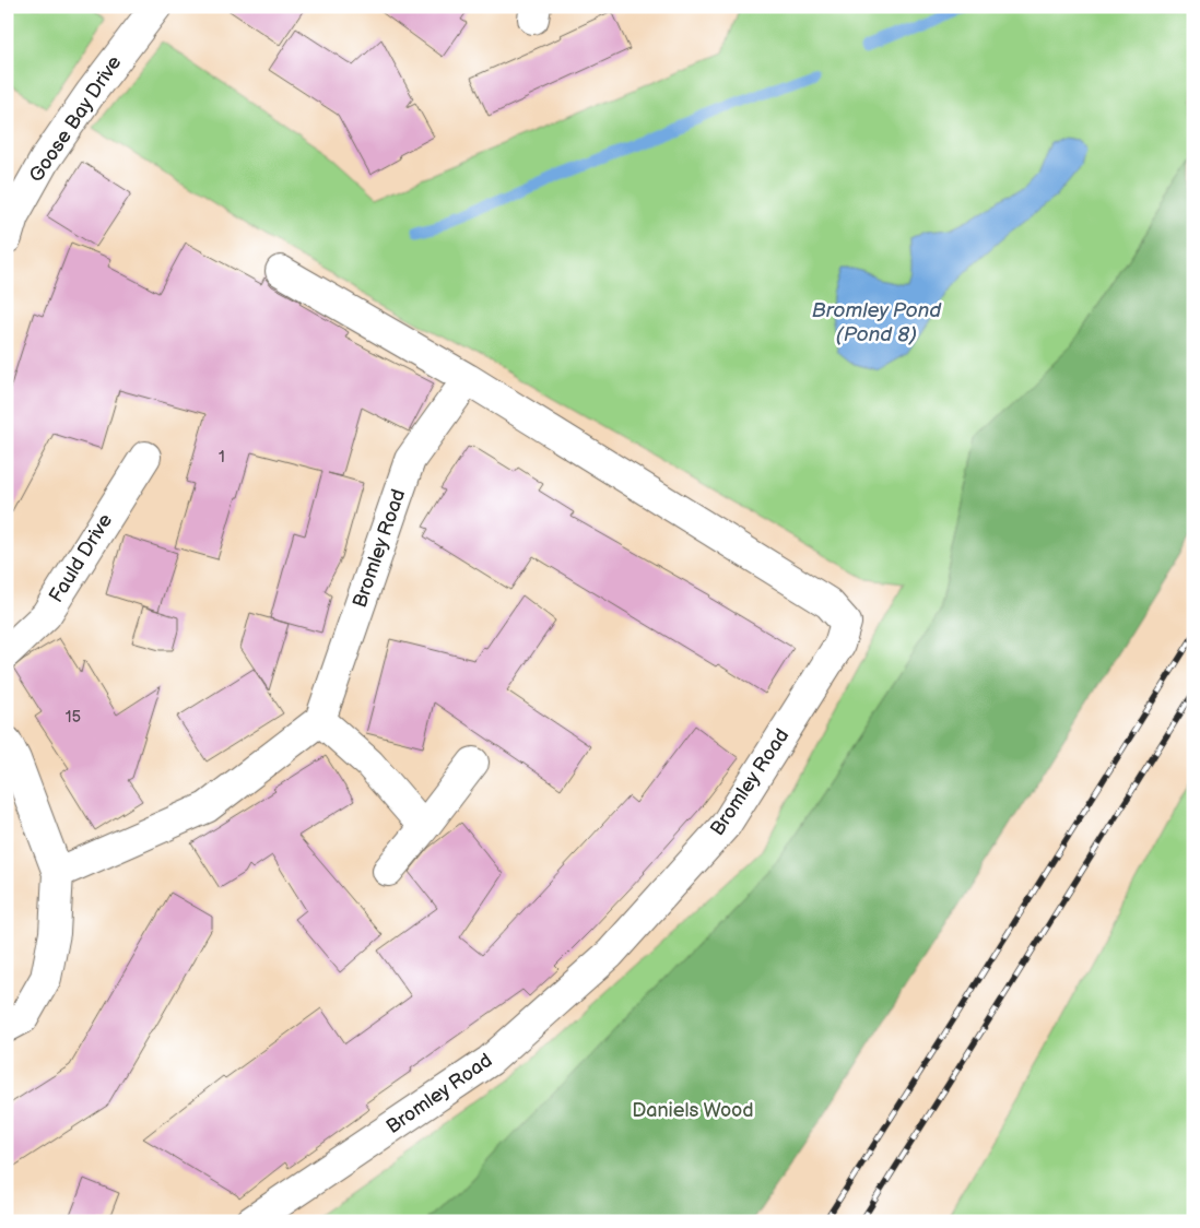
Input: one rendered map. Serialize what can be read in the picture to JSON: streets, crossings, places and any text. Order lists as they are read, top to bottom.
{
  "streets": {
    "street": ["Goose Bay Drive", "Bromley Road", "Fauld Drive"]
  },
  "water": ["Bromley Pond (Pond 8)"],
  "parks": ["Daniels Wood"],
  "house_numbers": ["1", "15"]
}
